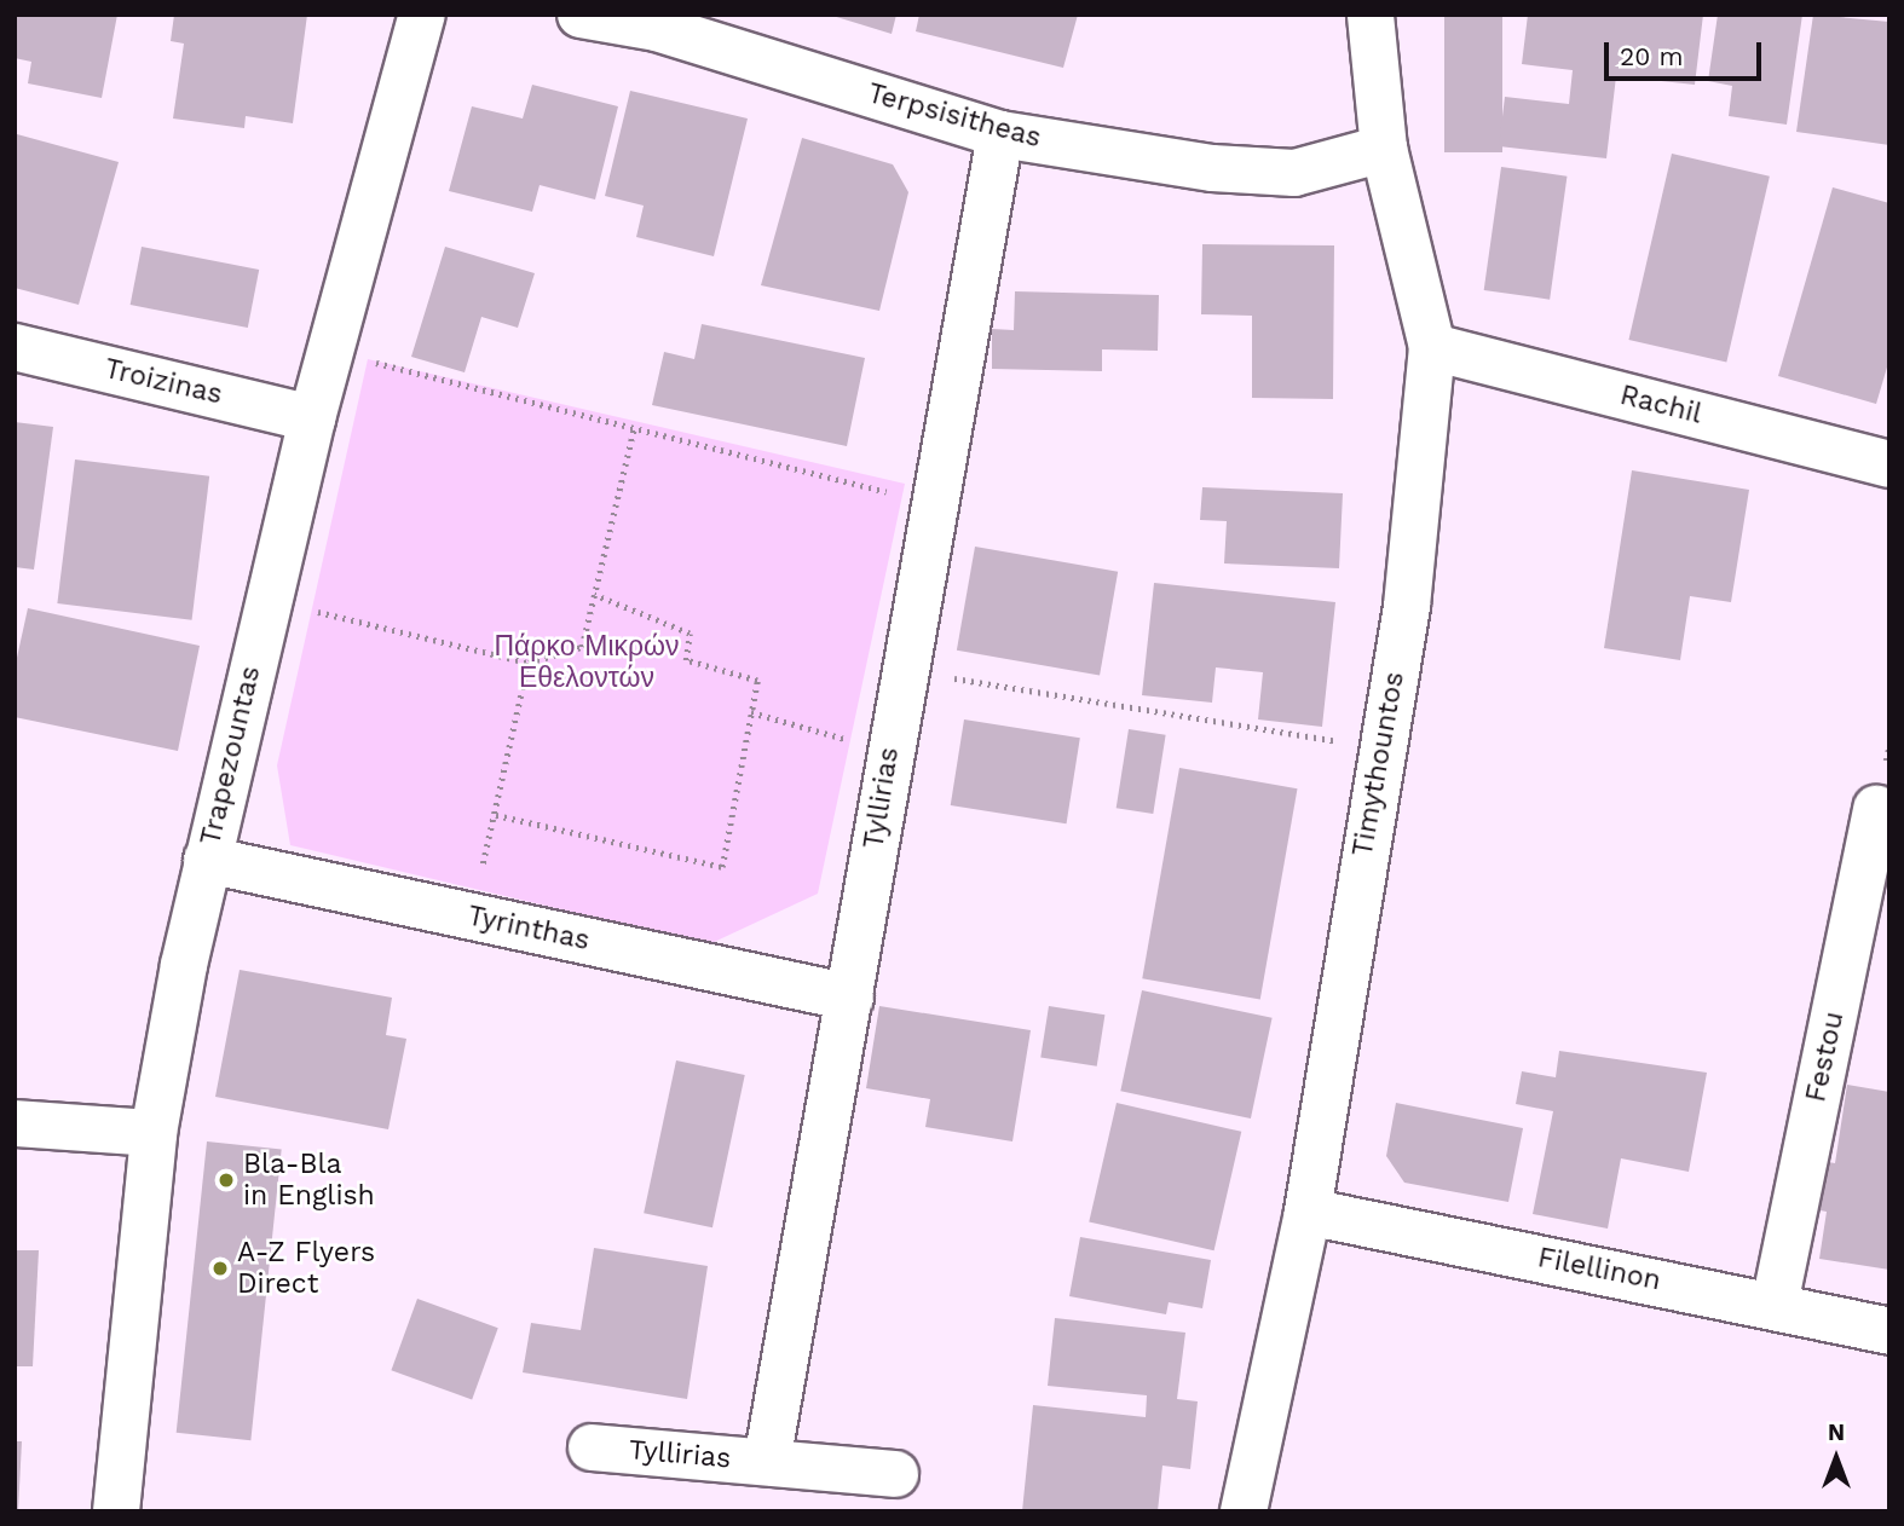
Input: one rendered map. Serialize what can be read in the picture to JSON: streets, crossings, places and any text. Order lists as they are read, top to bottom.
{
  "streets": {
    "street": [
      "Terpsisitheas",
      "Troizinas",
      "Rachil",
      "Trapezountas",
      "Timythountos",
      "Tyllirias",
      "Tyrinthas",
      "Festou",
      "Filellinon"
    ]
  },
  "crossings": [
    ["Terpsisitheas", "Timythountos"],
    ["Terpsisitheas", "Tyllirias"],
    ["Troizinas", "Trapezountas"],
    ["Rachil", "Timythountos"],
    ["Trapezountas", "Tyrinthas"],
    ["Timythountos", "Filellinon"],
    ["Tyllirias", "Tyrinthas"],
    ["Festou", "Filellinon"]
  ],
  "parks": ["Πάρκο Μικρών Εθελοντών"],
  "places": ["Bla-Bla in English", "A-Z Flyers Direct"],
  "scale_bar": "20 m",
  "north": "top"
}
